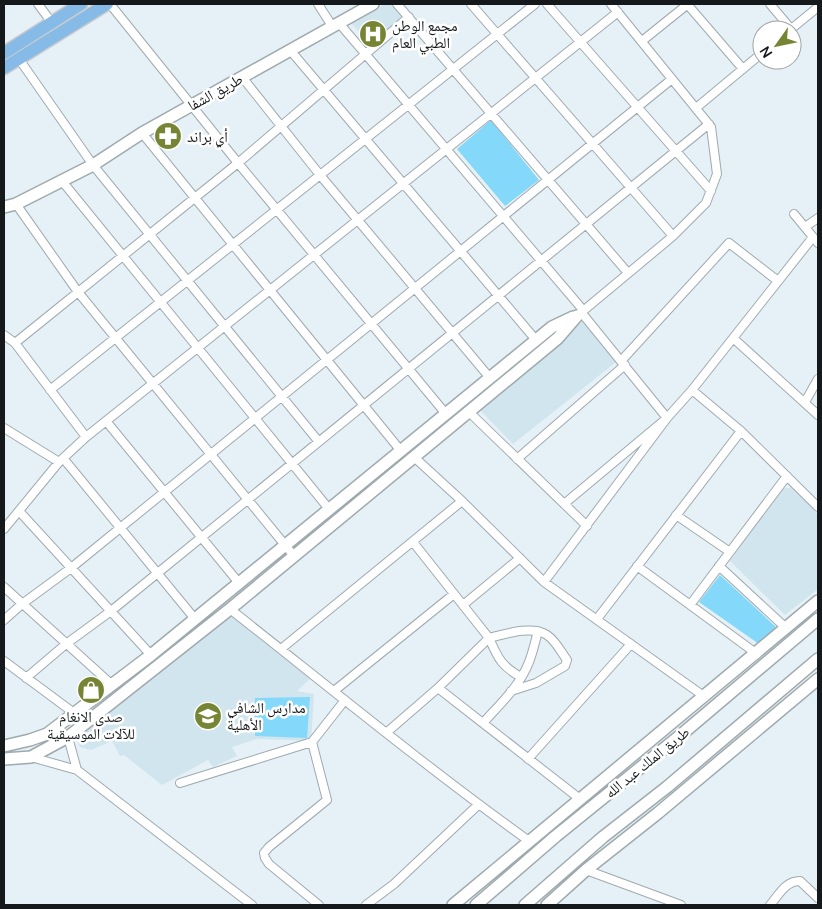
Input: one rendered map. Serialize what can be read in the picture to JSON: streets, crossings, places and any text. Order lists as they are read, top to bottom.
{
  "streets": {
    "street": ["طريق الشفا", "طريق الملك عبد الله"]
  },
  "places": {
    "hospital": ["مجمع الوطن الطبي العام"],
    "pharmacy": ["أي براند"],
    "shop": ["صدى الانغام للآلات الموسيقية"],
    "school or university": ["مدارس الشافي الأهلية"]
  },
  "north": "bottom left"
}
